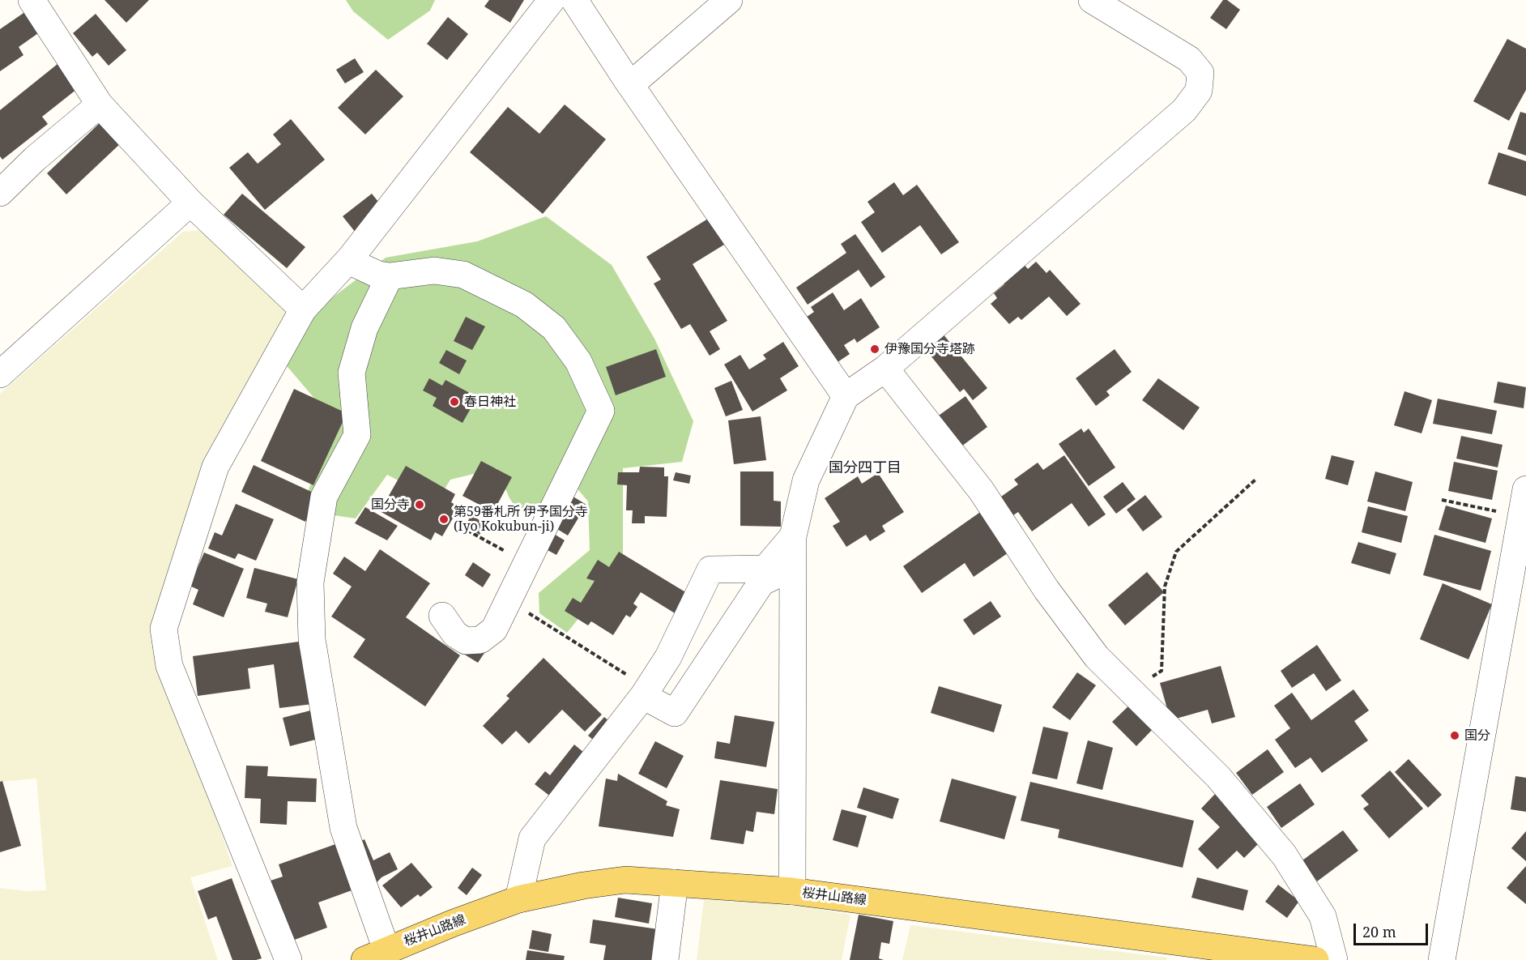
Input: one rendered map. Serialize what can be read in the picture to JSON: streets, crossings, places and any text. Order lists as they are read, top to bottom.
{
  "streets": {
    "main road": ["桜井山路線"]
  },
  "districts": ["国分四丁目"],
  "places": [
    "伊豫国分寺塔跡",
    "春日神社",
    "国分寺",
    "第59番札所 伊予国分寺 (Iyo Kokubun-ji)",
    "国分"
  ],
  "scale_bar": "20 m"
}
